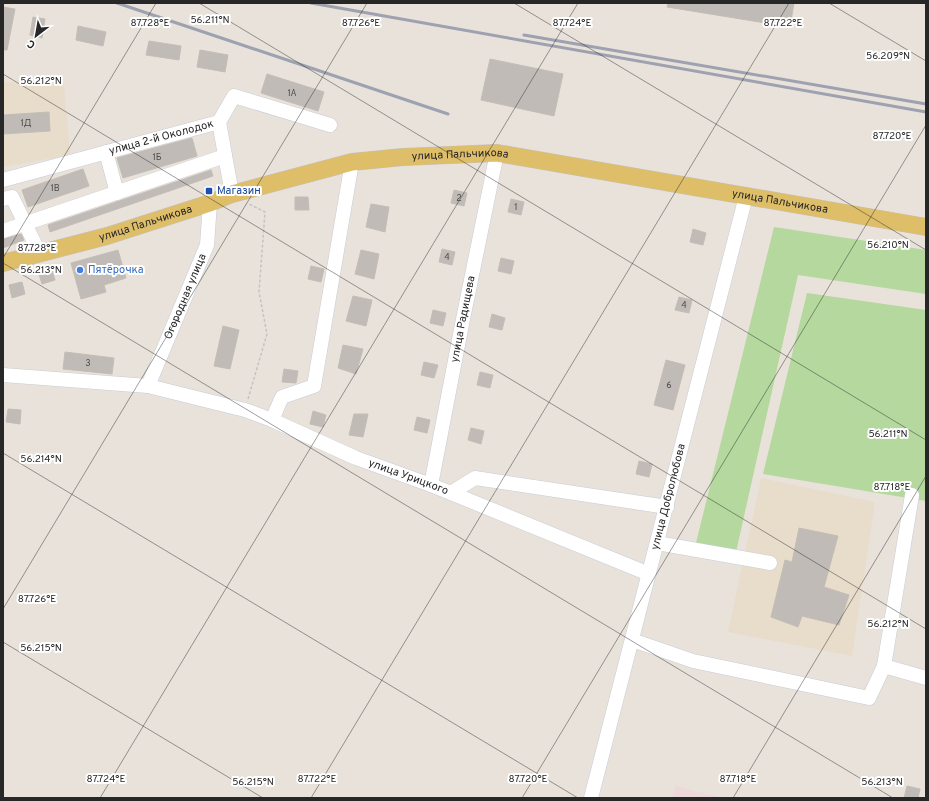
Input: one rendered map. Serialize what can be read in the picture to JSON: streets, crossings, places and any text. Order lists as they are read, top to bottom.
{
  "streets": {
    "main road": ["улица Пальчикова"],
    "street": [
      "улица 2-й Околодок",
      "Огородная улица",
      "улица Радищева",
      "улица Урицкого",
      "улица Добролюбова"
    ]
  },
  "crossings": [
    ["улица Пальчикова", "Огородная улица"],
    ["улица Пальчикова", "улица Радищева"],
    ["улица Пальчикова", "улица Добролюбова"],
    ["Огородная улица", "улица Урицкого"],
    ["улица Радищева", "улица Урицкого"],
    ["улица Урицкого", "улица Добролюбова"]
  ],
  "places": {
    "transit": ["Магазин"],
    "other": ["Пятёрочка"]
  },
  "house_numbers": [
    "1А",
    "1Д",
    "1Б",
    "1В",
    "2",
    "1",
    "4",
    "4",
    "3",
    "6"
  ],
  "north": "bottom left",
  "coordinates": [
    "56.211°N",
    "87.728°E",
    "87.726°E",
    "87.724°E",
    "87.722°E",
    "56.209°N",
    "56.212°N",
    "87.720°E",
    "56.210°N",
    "56.213°N",
    "56.214°N",
    "87.718°E",
    "56.215°N"
  ]
}
